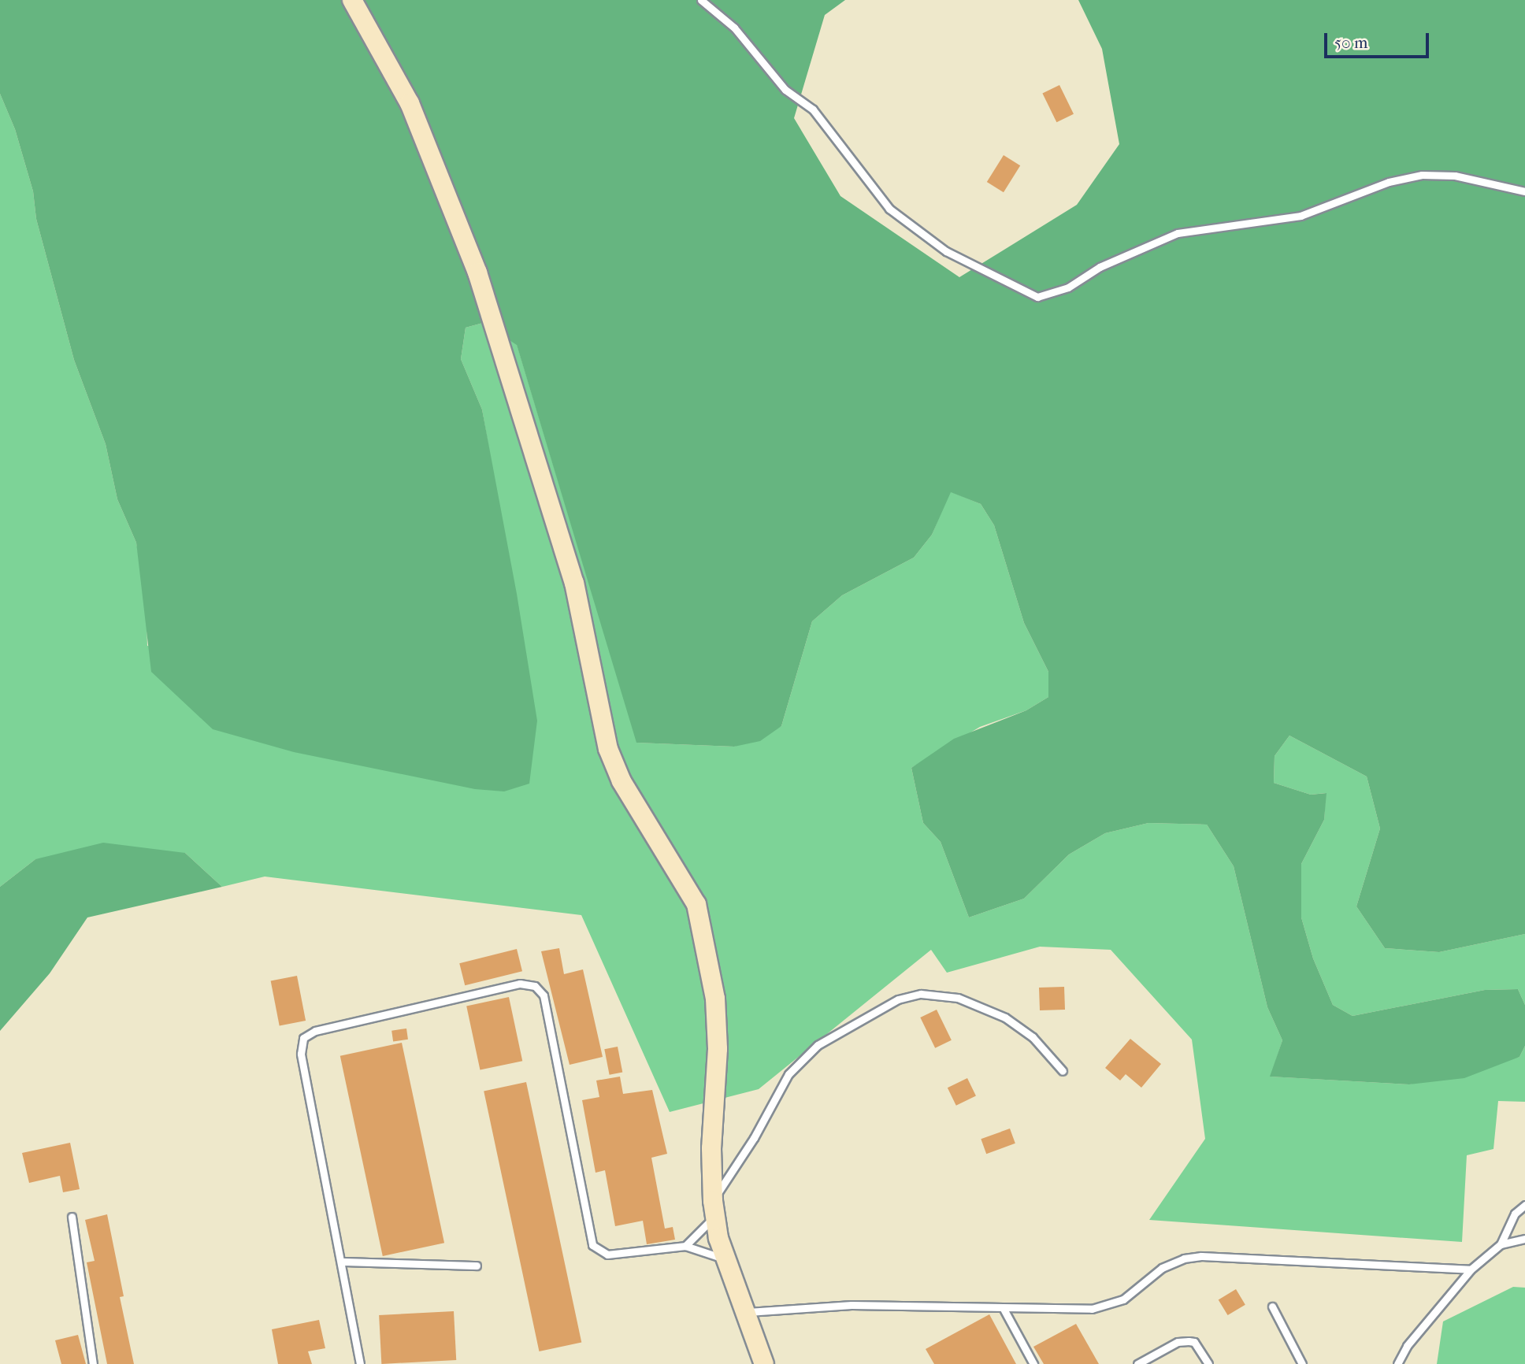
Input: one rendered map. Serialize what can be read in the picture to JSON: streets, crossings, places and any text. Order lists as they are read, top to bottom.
{
  "scale_bar": "50 m"
}
